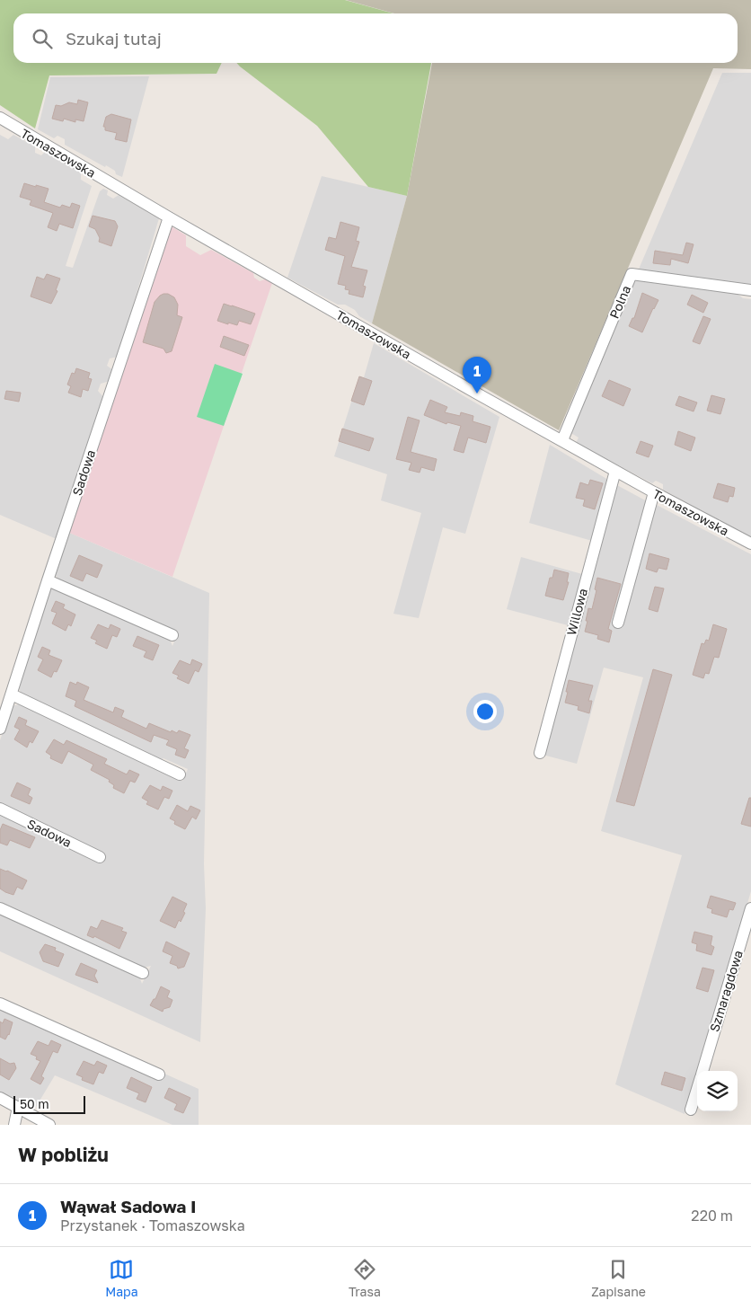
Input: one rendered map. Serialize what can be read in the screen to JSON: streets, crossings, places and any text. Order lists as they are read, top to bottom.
{
  "streets": {
    "street": [
      "Tomaszowska",
      "Polna",
      "Sadowa",
      "Willowa",
      "Szmaragdowa"
    ]
  },
  "crossings": [
    ["Tomaszowska", "Polna"],
    ["Tomaszowska", "Sadowa"],
    ["Tomaszowska", "Willowa"]
  ],
  "scale_bar": "50 m",
  "page": {
    "search": "Szukaj tutaj",
    "pins": "1",
    "scale": "50 m",
    "heading": "W pobliżu",
    "list": [
      {
        "mark": "1",
        "name": "Wąwał Sadowa I",
        "note": "Przystanek · Tomaszowska",
        "value": "220 m"
      }
    ],
    "nav": ["Mapa", "Trasa", "Zapisane"]
  }
}
